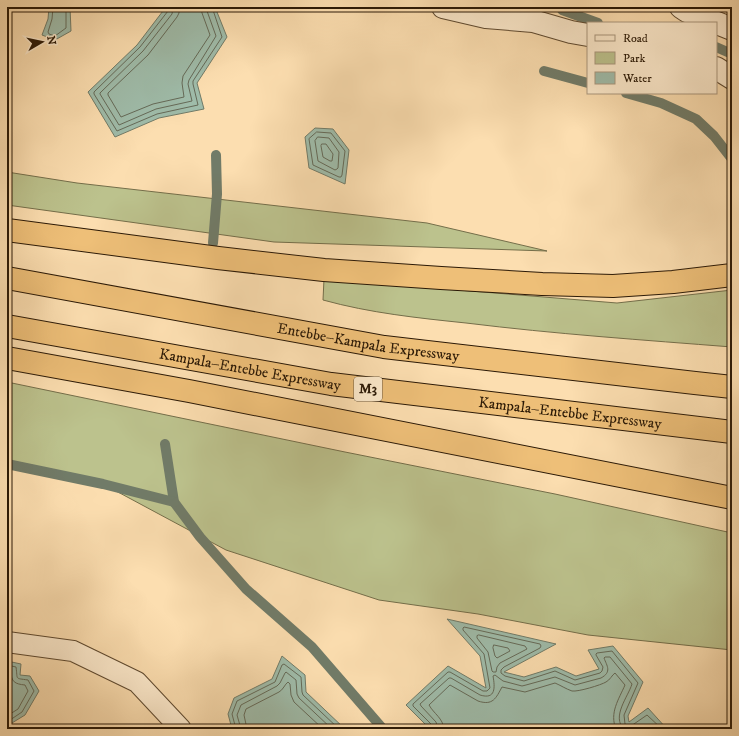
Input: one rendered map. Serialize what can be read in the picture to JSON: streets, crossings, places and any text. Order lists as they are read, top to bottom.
{
  "streets": {
    "highway": ["Entebbe–Kampala Expressway", "Kampala–Entebbe Expressway", "M3"]
  },
  "legend": ["Road", "Park", "Water"],
  "north": "right"
}
